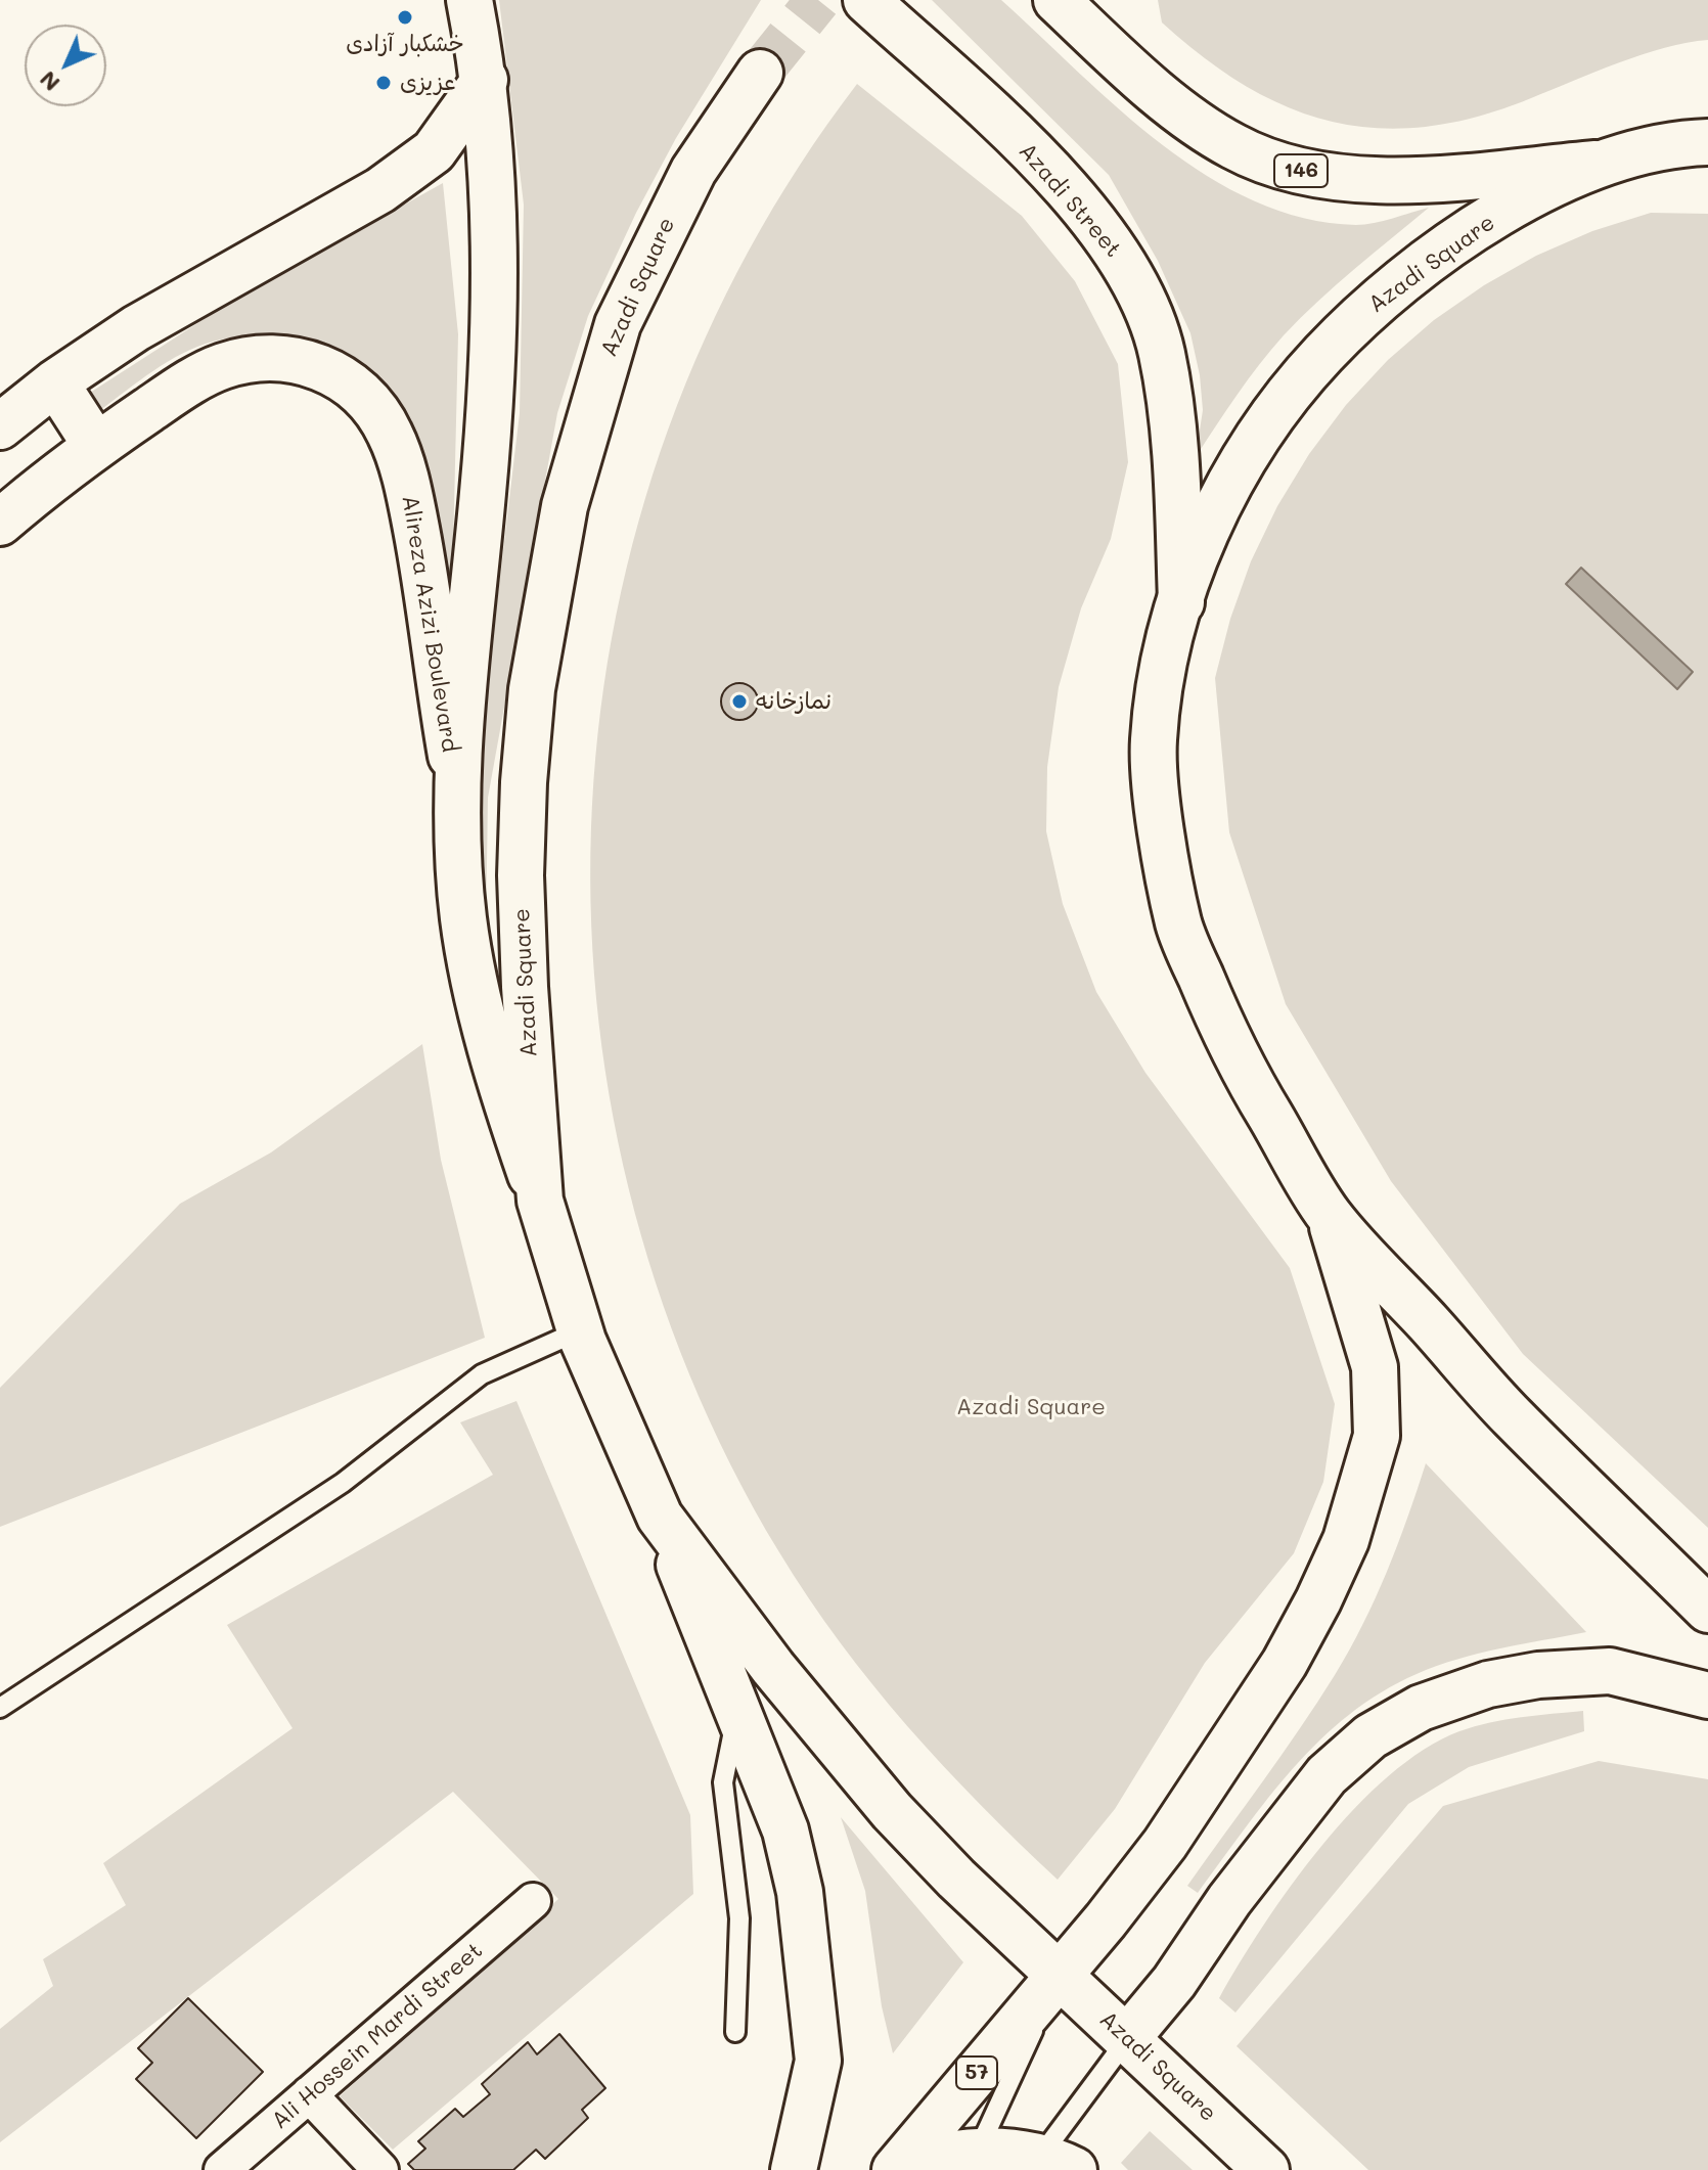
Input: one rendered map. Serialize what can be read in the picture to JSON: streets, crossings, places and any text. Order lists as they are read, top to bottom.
{
  "streets": {
    "main road": [
      "146",
      "Azadi Street",
      "Azadi Square",
      "Alireza Azizi Boulevard",
      "57"
    ],
    "street": ["Ali Hossein Mardi Street"]
  },
  "crossings": [
    ["146", "Azadi Square"],
    ["Azadi Street", "Azadi Square"],
    ["Azadi Square", "57"]
  ],
  "parks": ["Azadi Square"],
  "places": ["خشکبار آزادی", "عزیزی", "نمازخانه"],
  "north": "bottom left"
}
